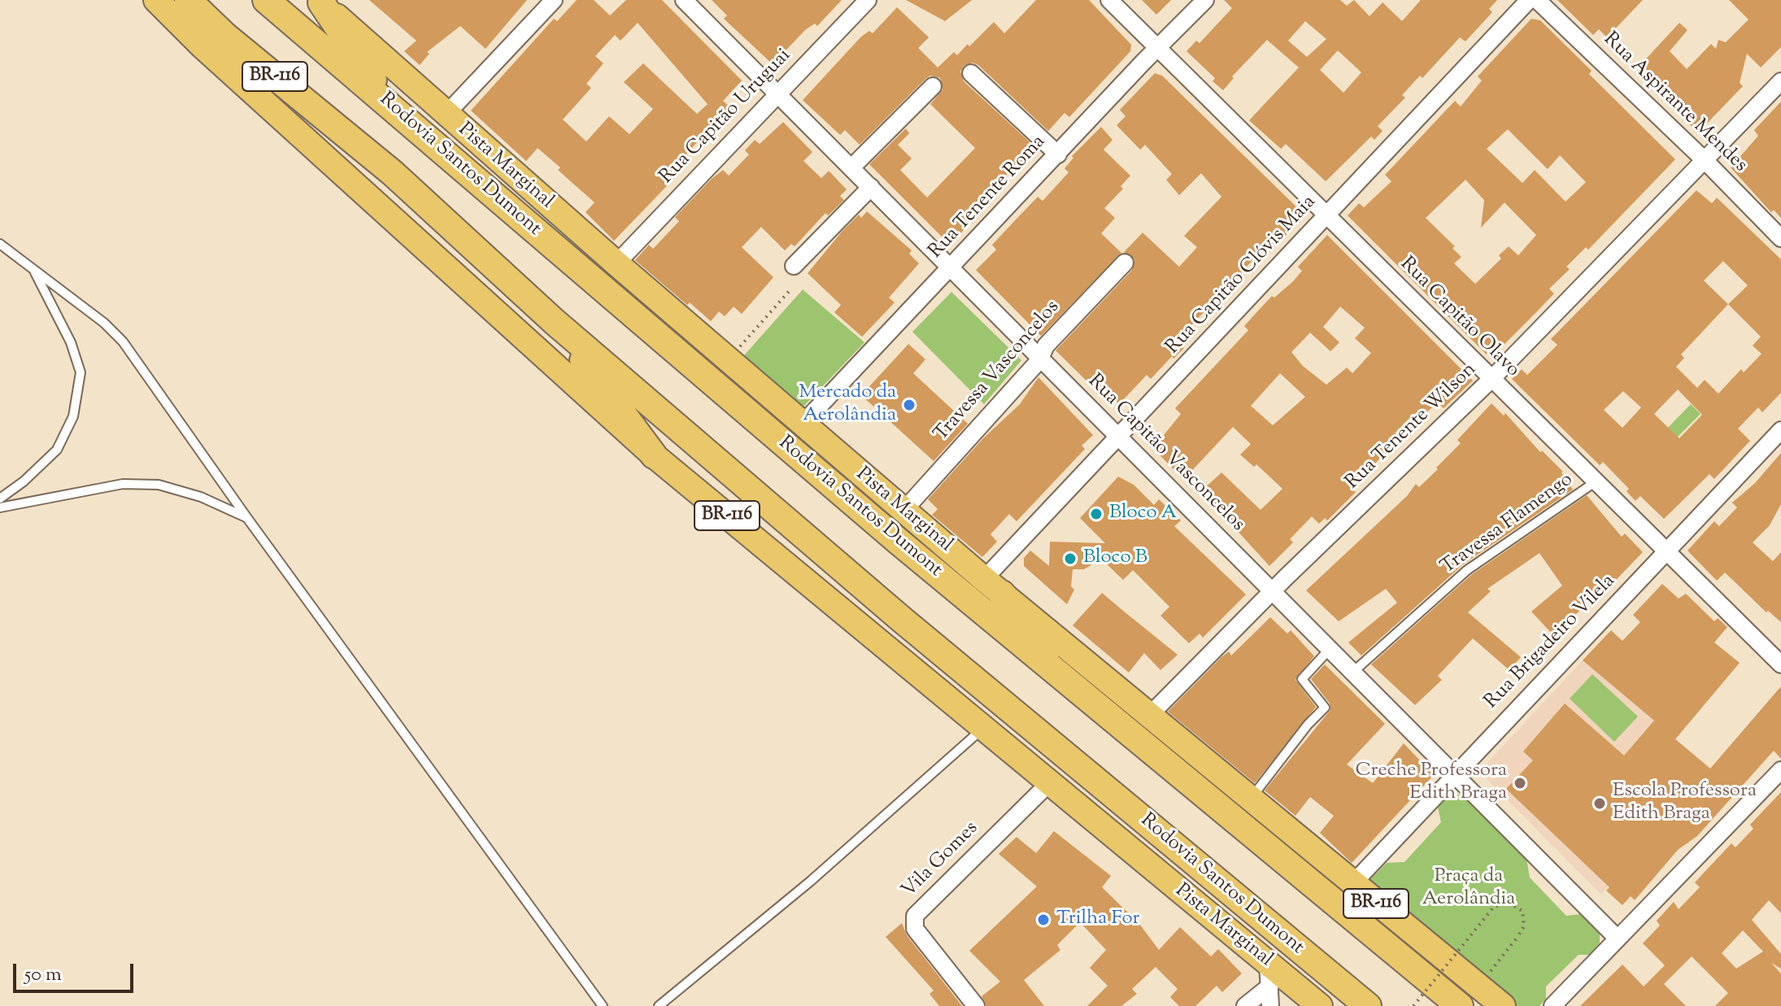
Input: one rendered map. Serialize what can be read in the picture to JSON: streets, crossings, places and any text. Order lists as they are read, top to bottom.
{
  "streets": {
    "highway": ["BR-116", "Rodovia Santos Dumont"],
    "main road": ["Pista Marginal"],
    "street": [
      "Rua Aspirante Mendes",
      "Rua Capitão Uruguai",
      "Rua Tenente Roma",
      "Rua Capitão Clóvis Maia",
      "Rua Capitão Olavo",
      "Travessa Vasconcelos",
      "Rua Tenente Wilson",
      "Rua Capitão Vasconcelos",
      "Rua Brigadeiro Vilela",
      "Vila Gomes"
    ],
    "lane": ["Travessa Flamengo"]
  },
  "crossings": [
    ["Rua Aspirante Mendes", "Rua Tenente Wilson"],
    ["Rua Capitão Uruguai", "Pista Marginal"],
    ["Rua Capitão Uruguai", "Rua Capitão Vasconcelos"],
    ["Pista Marginal", "Rua Tenente Roma"],
    ["Pista Marginal", "Rua Capitão Clóvis Maia"],
    ["Pista Marginal", "Travessa Vasconcelos"],
    ["Pista Marginal", "Rua Tenente Wilson"],
    ["Pista Marginal", "Rua Brigadeiro Vilela"],
    ["Pista Marginal", "Vila Gomes"],
    ["Rua Tenente Roma", "Rua Capitão Olavo"],
    ["Rua Tenente Roma", "Rua Capitão Vasconcelos"],
    ["Rua Capitão Clóvis Maia", "Rua Capitão Olavo"],
    ["Rua Capitão Clóvis Maia", "Rua Capitão Vasconcelos"],
    ["Rua Capitão Olavo", "Rua Tenente Wilson"],
    ["Rua Capitão Olavo", "Travessa Flamengo"],
    ["Rua Capitão Olavo", "Rua Brigadeiro Vilela"],
    ["Travessa Vasconcelos", "Rua Capitão Vasconcelos"],
    ["Rua Tenente Wilson", "Rua Capitão Vasconcelos"],
    ["Rua Capitão Vasconcelos", "Travessa Flamengo"],
    ["Rua Capitão Vasconcelos", "Rua Brigadeiro Vilela"]
  ],
  "parks": ["Praça da Aerolândia"],
  "places": [
    "Mercado da Aerolândia",
    "Bloco A",
    "Bloco B",
    "Creche Professora Edith Braga",
    "Escola Professora Edith Braga",
    "Trilha For"
  ],
  "scale_bar": "50 m"
}
